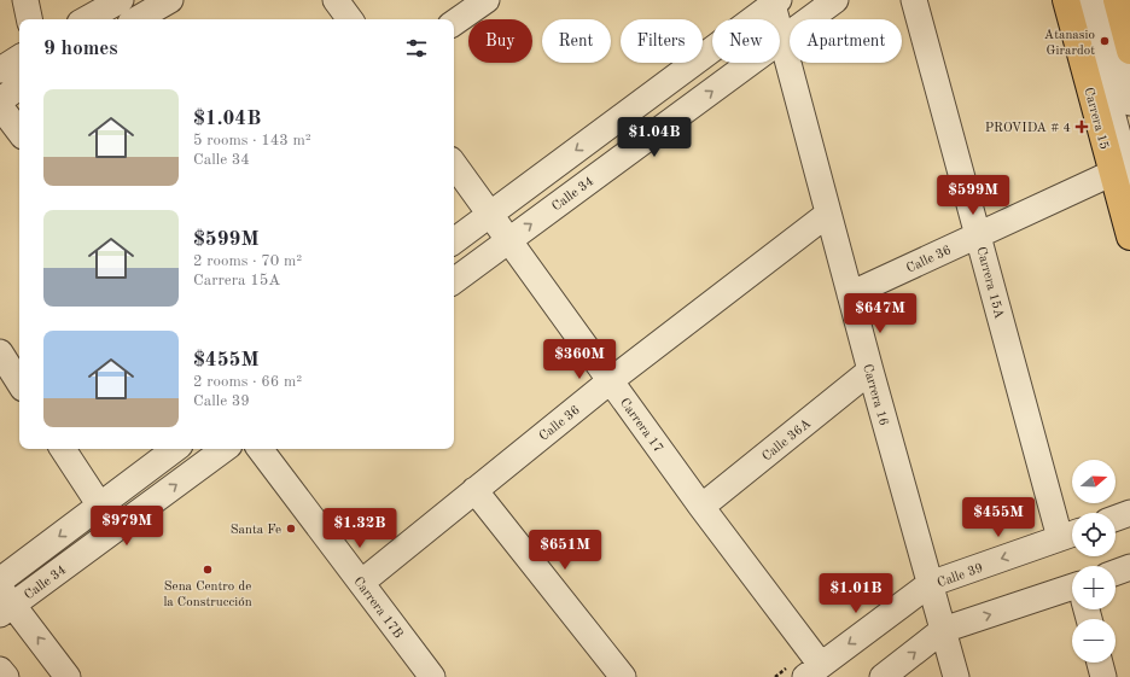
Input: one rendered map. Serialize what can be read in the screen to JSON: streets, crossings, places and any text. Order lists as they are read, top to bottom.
{
  "streets": {
    "main road": ["Carrera 15"],
    "street": [
      "Calle 34",
      "Calle 36",
      "Carrera 15A",
      "Carrera 16",
      "Carrera 17",
      "Calle 36A",
      "Calle 39",
      "Carrera 17B"
    ]
  },
  "crossings": [
    ["Carrera 15", "Calle 36"],
    ["Calle 34", "Carrera 16"],
    ["Calle 34", "Carrera 17"],
    ["Calle 36", "Carrera 15A"],
    ["Calle 36", "Carrera 16"],
    ["Calle 36", "Carrera 17"],
    ["Calle 36", "Carrera 17B"],
    ["Carrera 15A", "Calle 39"],
    ["Carrera 16", "Calle 36A"],
    ["Carrera 16", "Calle 39"],
    ["Carrera 17", "Calle 36A"],
    ["Carrera 17", "Calle 39"]
  ],
  "places": {
    "other": ["Atanasio Girardot", "Santa Fe", "Sena Centro de la Construcción"],
    "health": ["PROVIDA # 4"]
  },
  "north": "right",
  "page": {
    "chip": [
      "Buy",
      "Rent",
      "Filters",
      "New",
      "Apartment"
    ],
    "heading": "9 homes",
    "list": [
      {
        "name": "$1.04B",
        "note": "5 rooms · 143 m² · Calle 34"
      },
      {
        "name": "$599M",
        "note": "2 rooms · 70 m² · Carrera 15A"
      },
      {
        "name": "$455M",
        "note": "2 rooms · 66 m² · Calle 39"
      }
    ],
    "price": [
      "$1.04B",
      "$599M",
      "$647M",
      "$360M",
      "$455M",
      "$979M",
      "$1.32B",
      "$651M",
      "$1.01B"
    ],
    "map_buttons": ["+", "−"]
  }
}
